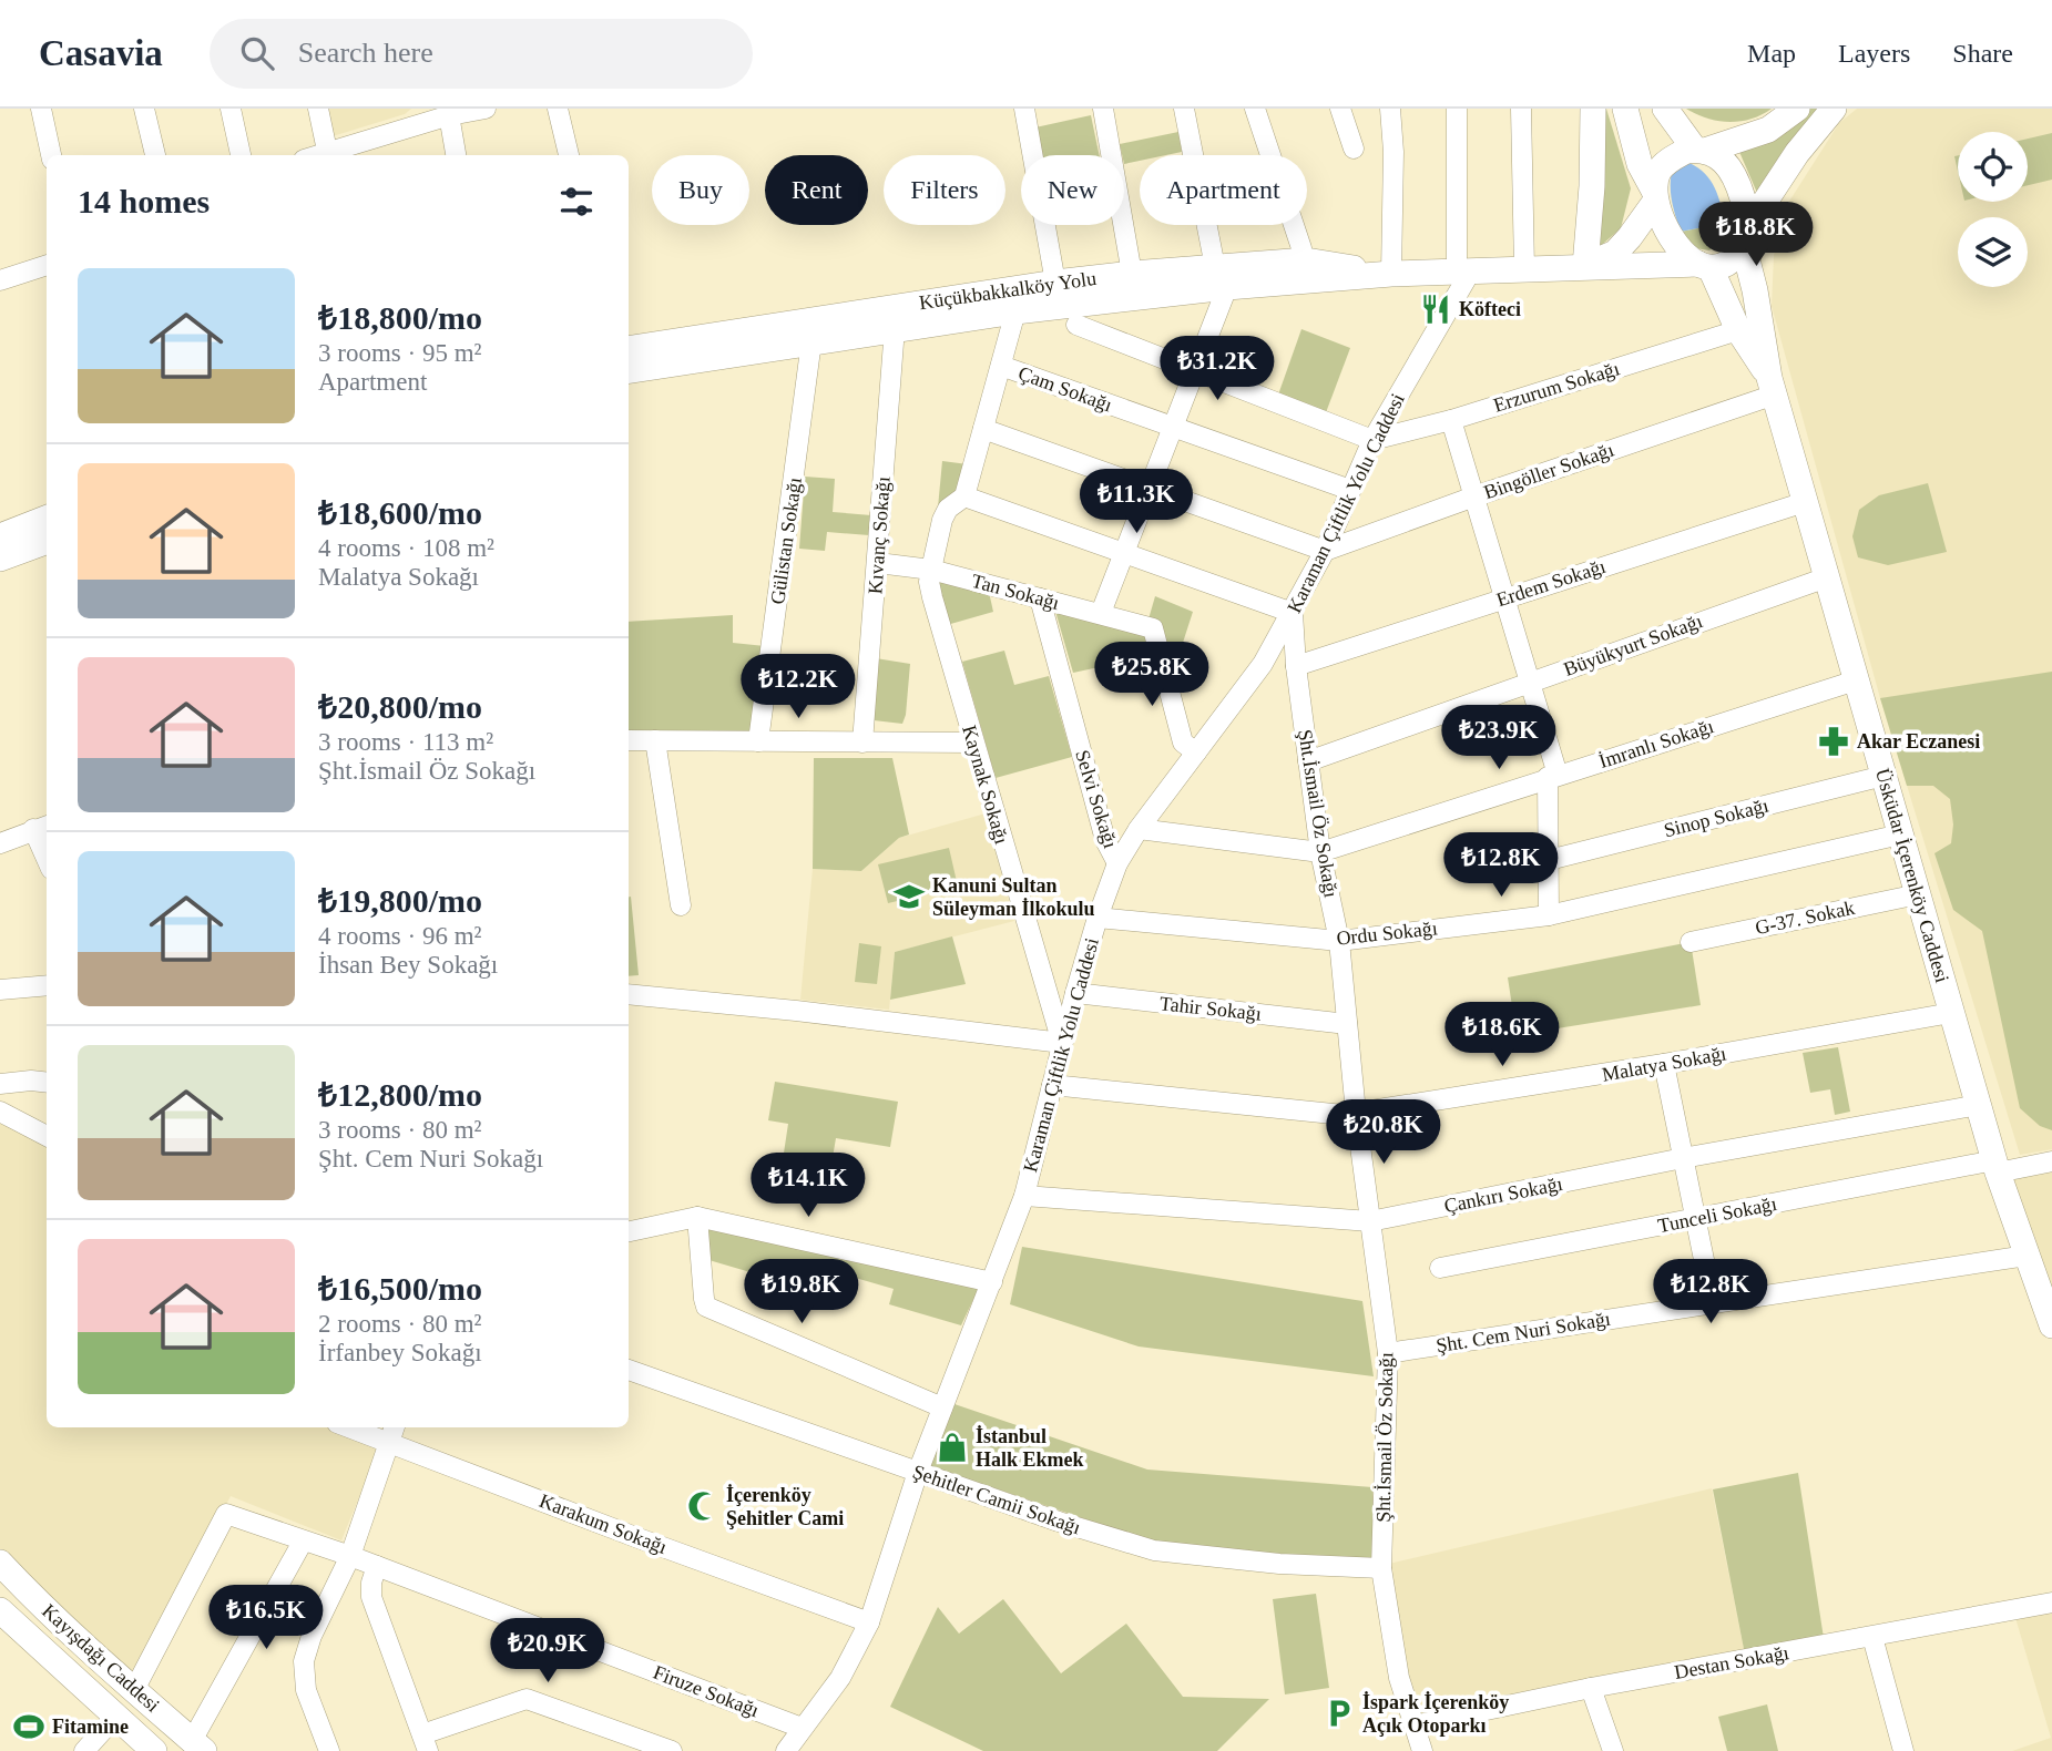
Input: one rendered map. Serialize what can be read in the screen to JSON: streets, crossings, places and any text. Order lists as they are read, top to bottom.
{
  "streets": {
    "main road": ["Küçükbakkalköy Yolu", "Üsküdar İçerenköy Caddesi", "Kayışdağı Caddesi"],
    "street": [
      "Erzurum Sokağı",
      "Çam Sokağı",
      "Bingöller Sokağı",
      "Karaman Çiftlik Yolu Caddesi",
      "Kıvanç Sokağı",
      "Gülistan Sokağı",
      "Erdem Sokağı",
      "Tan Sokağı",
      "Büyükyurt Sokağı",
      "İmranlı Sokağı",
      "Kaynak Sokağı",
      "Selvi Sokağı",
      "Şht.İsmail Öz Sokağı",
      "Sinop Sokağı",
      "G-37. Sokak",
      "Ordu Sokağı",
      "Tahir Sokağı",
      "Malatya Sokağı",
      "Çankırı Sokağı",
      "Tunceli Sokağı",
      "Şht. Cem Nuri Sokağı",
      "Şehitler Camii Sokağı",
      "Karakum Sokağı",
      "Destan Sokağı",
      "Firuze Sokağı"
    ]
  },
  "crossings": [
    ["Küçükbakkalköy Yolu", "Karaman Çiftlik Yolu Caddesi"],
    ["Küçükbakkalköy Yolu", "Kıvanç Sokağı"],
    ["Küçükbakkalköy Yolu", "Gülistan Sokağı"],
    ["Erzurum Sokağı", "Karaman Çiftlik Yolu Caddesi"],
    ["Çam Sokağı", "Karaman Çiftlik Yolu Caddesi"],
    ["Bingöller Sokağı", "Karaman Çiftlik Yolu Caddesi"],
    ["Bingöller Sokağı", "Üsküdar İçerenköy Caddesi"],
    ["Karaman Çiftlik Yolu Caddesi", "Tan Sokağı"],
    ["Karaman Çiftlik Yolu Caddesi", "İmranlı Sokağı"],
    ["Karaman Çiftlik Yolu Caddesi", "Kaynak Sokağı"],
    ["Karaman Çiftlik Yolu Caddesi", "Selvi Sokağı"],
    ["Karaman Çiftlik Yolu Caddesi", "Şht.İsmail Öz Sokağı"],
    ["Karaman Çiftlik Yolu Caddesi", "Ordu Sokağı"],
    ["Karaman Çiftlik Yolu Caddesi", "Tahir Sokağı"],
    ["Karaman Çiftlik Yolu Caddesi", "Malatya Sokağı"],
    ["Karaman Çiftlik Yolu Caddesi", "Çankırı Sokağı"],
    ["Karaman Çiftlik Yolu Caddesi", "Şehitler Camii Sokağı"],
    ["Karaman Çiftlik Yolu Caddesi", "Karakum Sokağı"],
    ["Karaman Çiftlik Yolu Caddesi", "Firuze Sokağı"],
    ["Kıvanç Sokağı", "Tan Sokağı"],
    ["Erdem Sokağı", "Şht.İsmail Öz Sokağı"],
    ["Erdem Sokağı", "Üsküdar İçerenköy Caddesi"],
    ["Tan Sokağı", "Kaynak Sokağı"],
    ["Tan Sokağı", "Selvi Sokağı"],
    ["Büyükyurt Sokağı", "Şht.İsmail Öz Sokağı"],
    ["Büyükyurt Sokağı", "Üsküdar İçerenköy Caddesi"],
    ["İmranlı Sokağı", "Şht.İsmail Öz Sokağı"],
    ["İmranlı Sokağı", "Üsküdar İçerenköy Caddesi"],
    ["Şht.İsmail Öz Sokağı", "Ordu Sokağı"],
    ["Şht.İsmail Öz Sokağı", "Tahir Sokağı"],
    ["Şht.İsmail Öz Sokağı", "Malatya Sokağı"],
    ["Şht.İsmail Öz Sokağı", "Çankırı Sokağı"],
    ["Şht.İsmail Öz Sokağı", "Şht. Cem Nuri Sokağı"],
    ["Şht.İsmail Öz Sokağı", "Şehitler Camii Sokağı"],
    ["Şht.İsmail Öz Sokağı", "Destan Sokağı"],
    ["Sinop Sokağı", "Üsküdar İçerenköy Caddesi"],
    ["Üsküdar İçerenköy Caddesi", "G-37. Sokak"],
    ["Üsküdar İçerenköy Caddesi", "Ordu Sokağı"],
    ["Üsküdar İçerenköy Caddesi", "Malatya Sokağı"],
    ["Üsküdar İçerenköy Caddesi", "Çankırı Sokağı"],
    ["Üsküdar İçerenköy Caddesi", "Tunceli Sokağı"],
    ["Üsküdar İçerenköy Caddesi", "Şht. Cem Nuri Sokağı"],
    ["Kayışdağı Caddesi", "Firuze Sokağı"]
  ],
  "places": {
    "restaurant": ["Köfteci"],
    "pharmacy": ["Akar Eczanesi"],
    "school or university": ["Kanuni Sultan Süleyman İlkokulu"],
    "shop": ["İstanbul Halk Ekmek"],
    "mosque": ["İçerenköy Şehitler Cami"],
    "parking": ["İspark İçerenköy Açık Otoparkı"],
    "sports": ["Fitamine"]
  },
  "page": {
    "header": "Casavia",
    "search": "Search here",
    "nav": ["Map", "Layers", "Share"],
    "chip": [
      "Buy",
      "Rent",
      "Filters",
      "New",
      "Apartment"
    ],
    "heading": "14 homes",
    "price": [
      "₺18.8K",
      "₺31.2K",
      "₺11.3K",
      "₺25.8K",
      "₺12.2K",
      "₺23.9K",
      "₺12.8K",
      "₺18.6K",
      "₺20.8K",
      "₺14.1K",
      "₺19.8K",
      "₺12.8K",
      "₺16.5K",
      "₺20.9K"
    ],
    "list": [
      {
        "name": "₺18,800/mo",
        "note": "3 rooms · 95 m² · Apartment"
      },
      {
        "name": "₺18,600/mo",
        "note": "4 rooms · 108 m² · Malatya Sokağı"
      },
      {
        "name": "₺20,800/mo",
        "note": "3 rooms · 113 m² · Şht.İsmail Öz Sokağı"
      },
      {
        "name": "₺19,800/mo",
        "note": "4 rooms · 96 m² · İhsan Bey Sokağı"
      },
      {
        "name": "₺12,800/mo",
        "note": "3 rooms · 80 m² · Şht. Cem Nuri Sokağı"
      },
      {
        "name": "₺16,500/mo",
        "note": "2 rooms · 80 m² · İrfanbey Sokağı"
      }
    ]
  }
}
